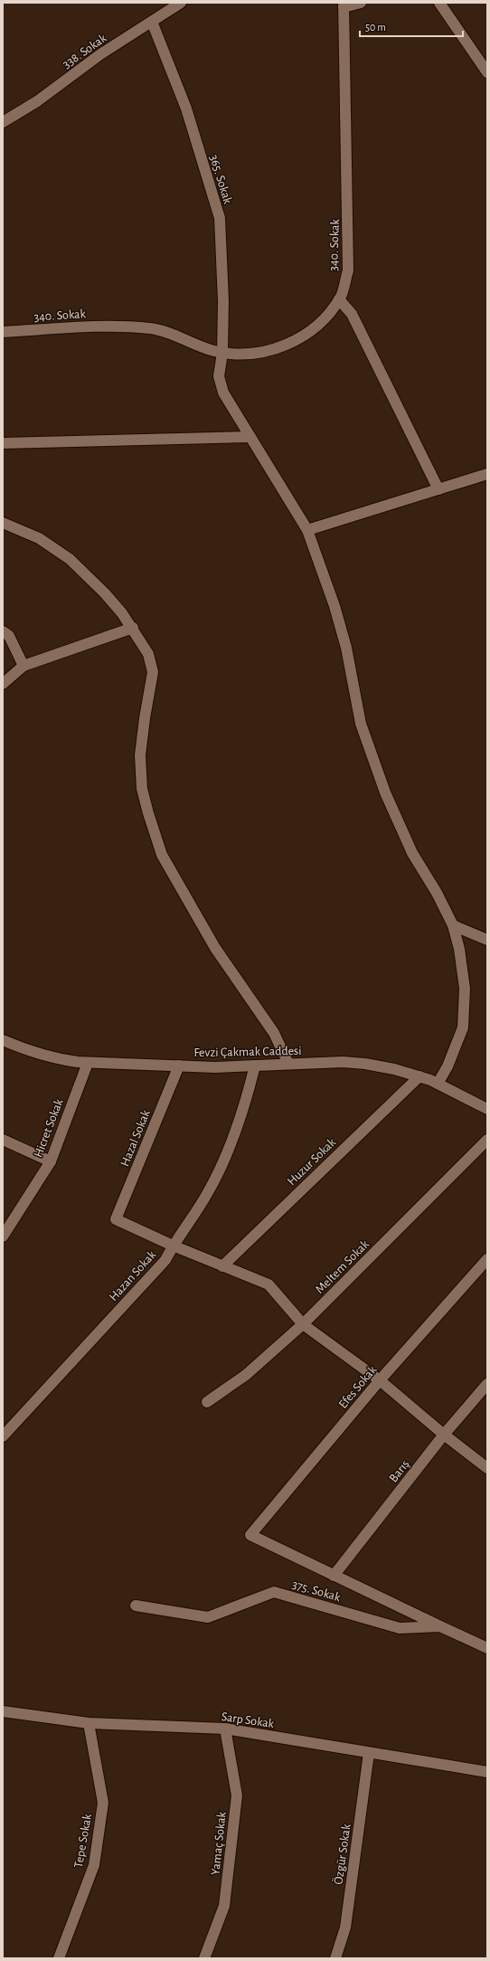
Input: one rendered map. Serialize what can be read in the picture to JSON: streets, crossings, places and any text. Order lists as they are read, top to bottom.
{
  "streets": {
    "street": [
      "338. Sokak",
      "365. Sokak",
      "340. Sokak",
      "Fevzi Çakmak Caddesi",
      "Hicret Sokak",
      "Hazal Sokak",
      "Huzur Sokak",
      "Meltem Sokak",
      "Hazan Sokak",
      "Efes Sokak",
      "Barış",
      "375. Sokak",
      "Sarp Sokak",
      "Tepe Sokak",
      "Yamaç Sokak",
      "Özgür Sokak"
    ]
  },
  "crossings": [
    ["338. Sokak", "365. Sokak"],
    ["365. Sokak", "340. Sokak"],
    ["365. Sokak", "Fevzi Çakmak Caddesi"],
    ["Fevzi Çakmak Caddesi", "Hicret Sokak"],
    ["Fevzi Çakmak Caddesi", "Hazal Sokak"],
    ["Fevzi Çakmak Caddesi", "Huzur Sokak"],
    ["Fevzi Çakmak Caddesi", "Hazan Sokak"],
    ["Hazal Sokak", "Hazan Sokak"],
    ["Efes Sokak", "Barış"],
    ["Sarp Sokak", "Tepe Sokak"],
    ["Sarp Sokak", "Yamaç Sokak"],
    ["Sarp Sokak", "Özgür Sokak"]
  ],
  "scale_bar": "50 m"
}
